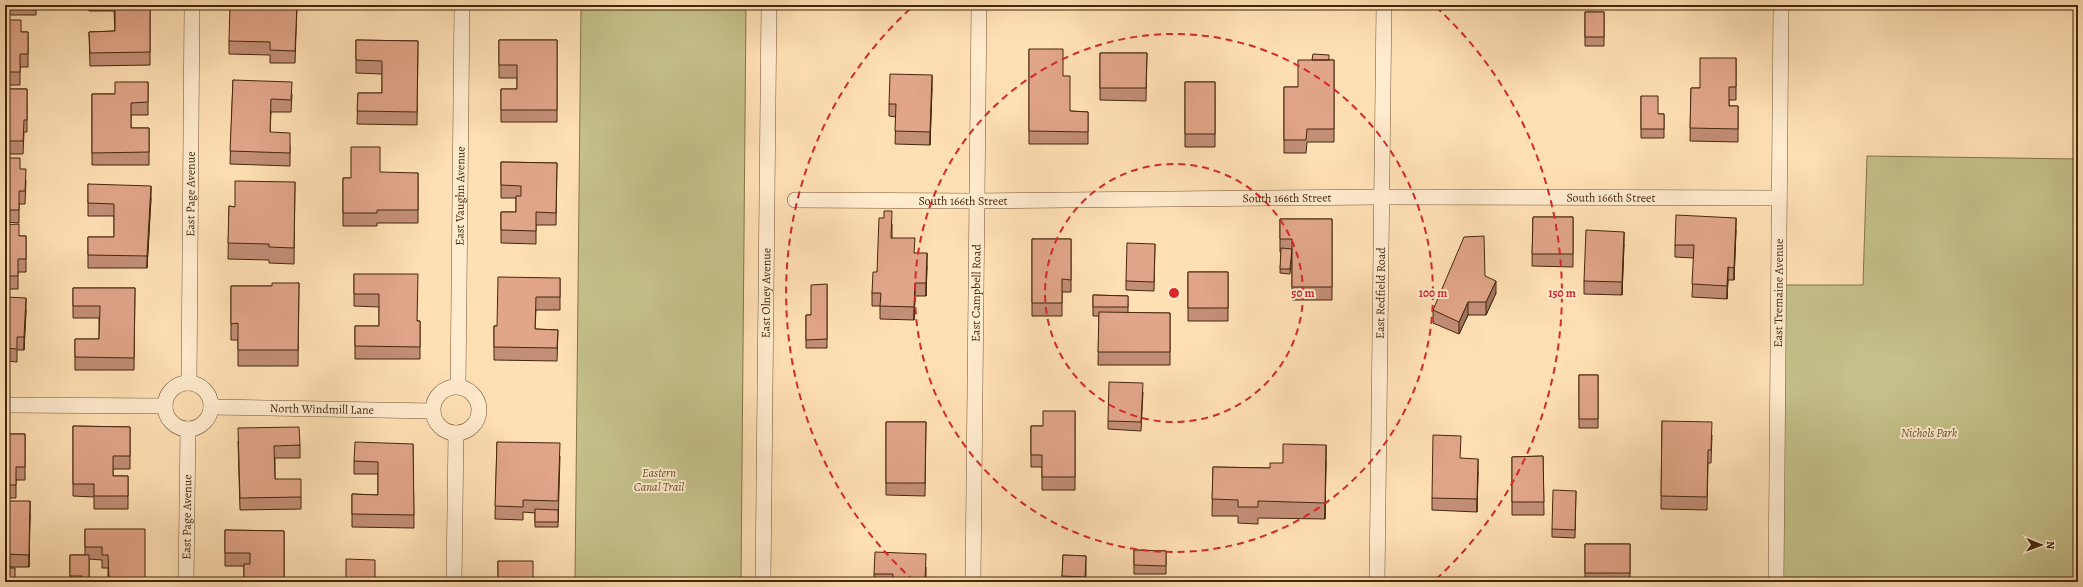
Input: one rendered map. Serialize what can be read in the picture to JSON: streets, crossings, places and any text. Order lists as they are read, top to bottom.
{
  "streets": {
    "street": [
      "East Page Avenue",
      "East Vaughn Avenue",
      "South 166th Street",
      "East Tremaine Avenue",
      "East Olney Avenue",
      "East Campbell Road",
      "East Redfield Road",
      "North Windmill Lane"
    ]
  },
  "crossings": [
    ["East Page Avenue", "North Windmill Lane"],
    ["East Vaughn Avenue", "North Windmill Lane"],
    ["South 166th Street", "East Tremaine Avenue"],
    ["South 166th Street", "East Campbell Road"],
    ["South 166th Street", "East Redfield Road"]
  ],
  "parks": ["Nichols Park", "Eastern Canal Trail"],
  "north": "right",
  "rings": ["50 m", "100 m", "150 m"]
}
